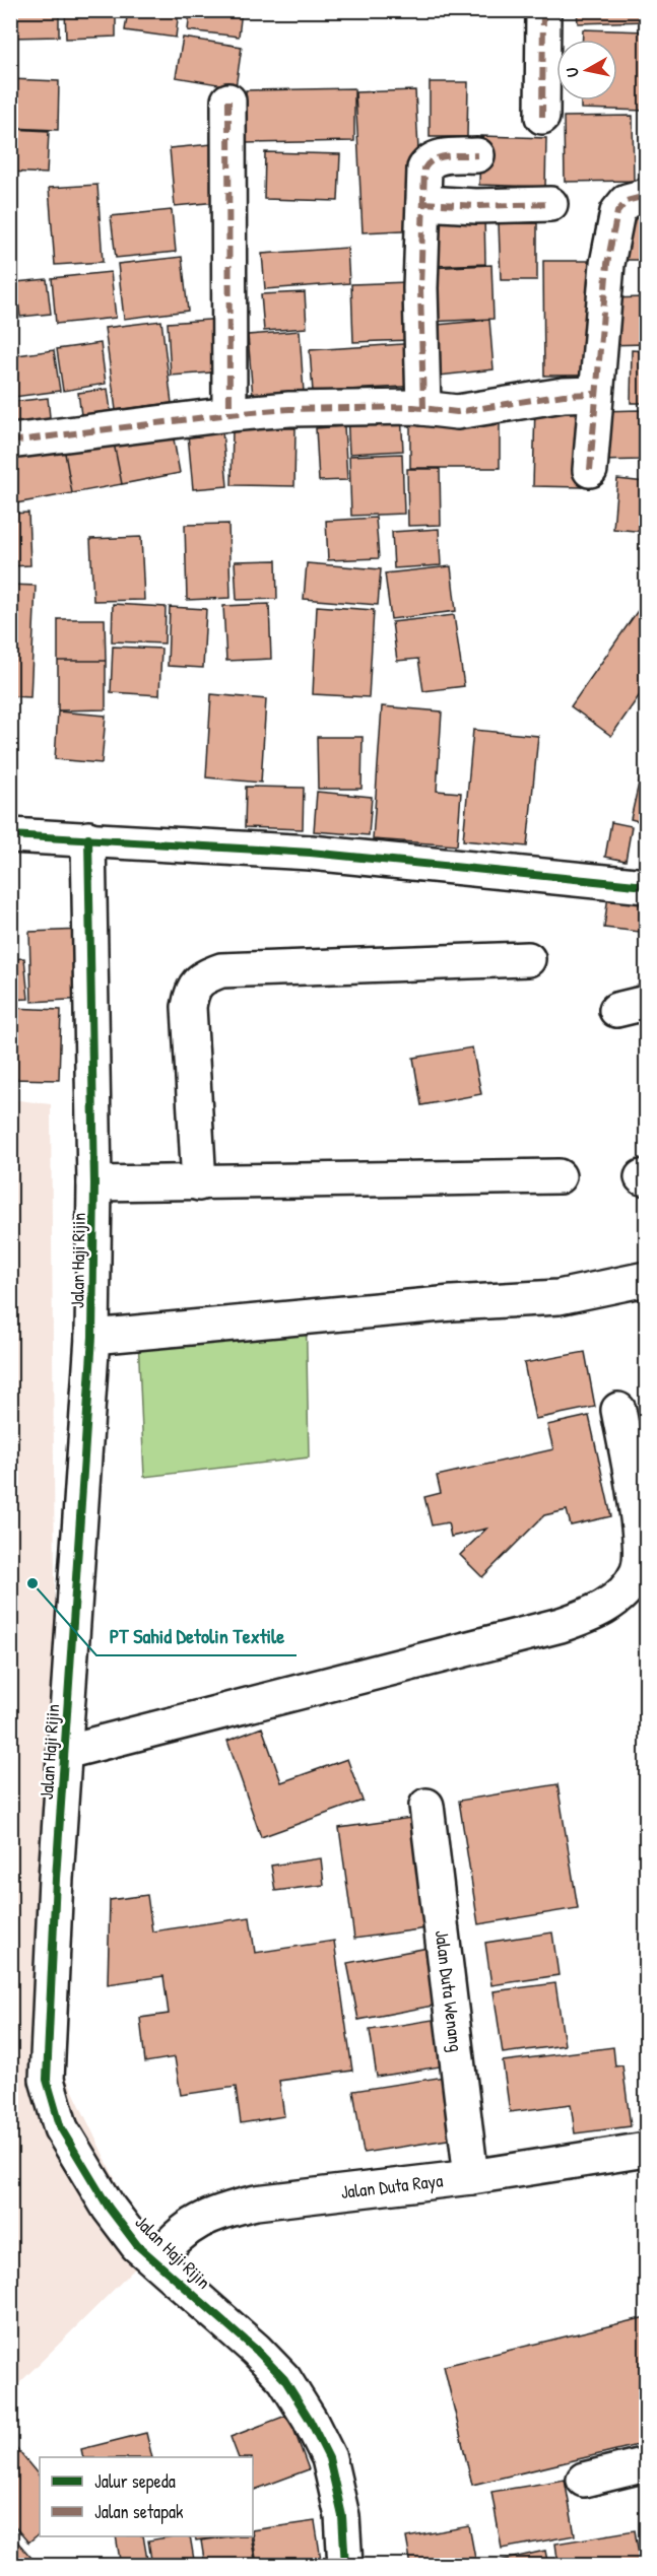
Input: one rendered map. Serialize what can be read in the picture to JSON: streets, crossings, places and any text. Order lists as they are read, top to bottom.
{
  "streets": {
    "street": ["Jalan Haji Rijin", "Jalan Duta Wenang", "Jalan Duta Raya"]
  },
  "crossings": [
    ["Jalan Haji Rijin", "Jalan Duta Raya"],
    ["Jalan Duta Wenang", "Jalan Duta Raya"]
  ],
  "places": ["PT Sahid Detolin Textile"],
  "legend": ["Jalur sepeda", "Jalan setapak"],
  "north": "left"
}
